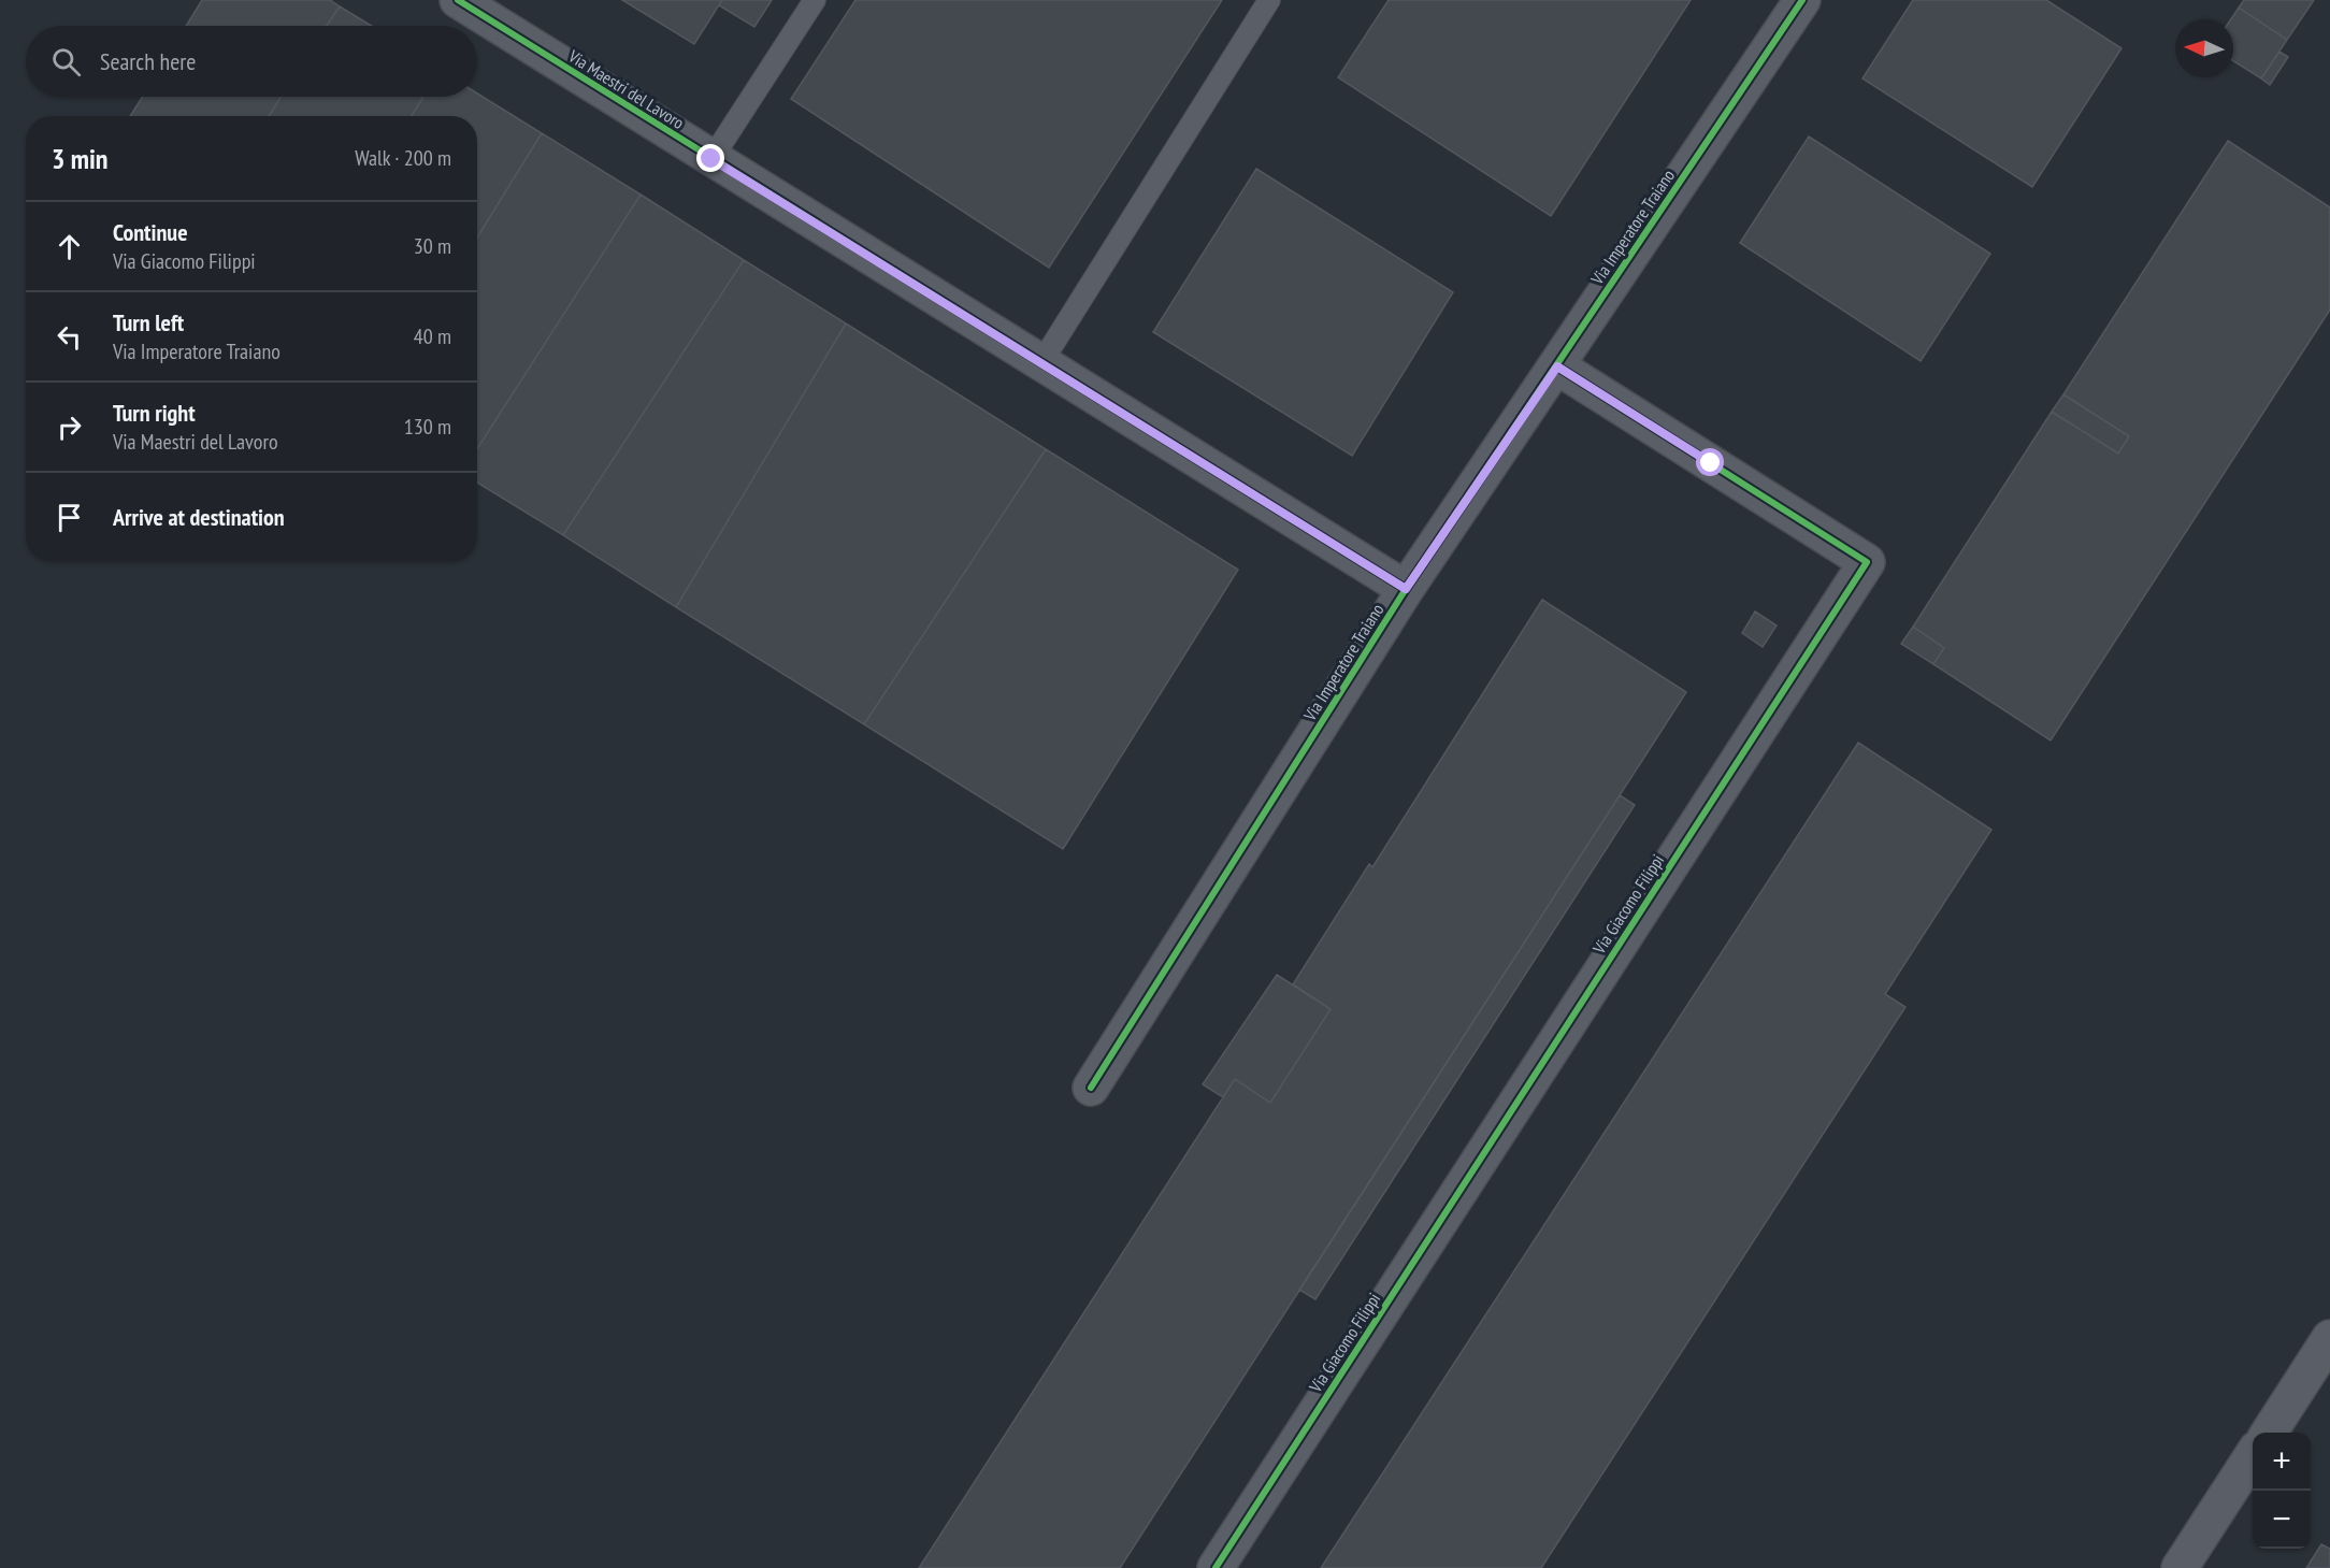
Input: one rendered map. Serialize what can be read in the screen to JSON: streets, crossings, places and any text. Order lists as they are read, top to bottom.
{
  "streets": {
    "street": ["Via Maestri del Lavoro", "Via Imperatore Traiano", "Via Giacomo Filippi"]
  },
  "crossings": [
    ["Via Maestri del Lavoro", "Via Imperatore Traiano"],
    ["Via Imperatore Traiano", "Via Giacomo Filippi"]
  ],
  "north": "left",
  "page": {
    "search": "Search here",
    "heading": ["3 min", "Walk · 200 m"],
    "list": [
      ["Continue", "Via Giacomo Filippi", "30 m"],
      ["Turn left", "Via Imperatore Traiano", "40 m"],
      ["Turn right", "Via Maestri del Lavoro", "130 m"],
      "Arrive at destination"
    ],
    "map_buttons": ["+", "−"]
  }
}
